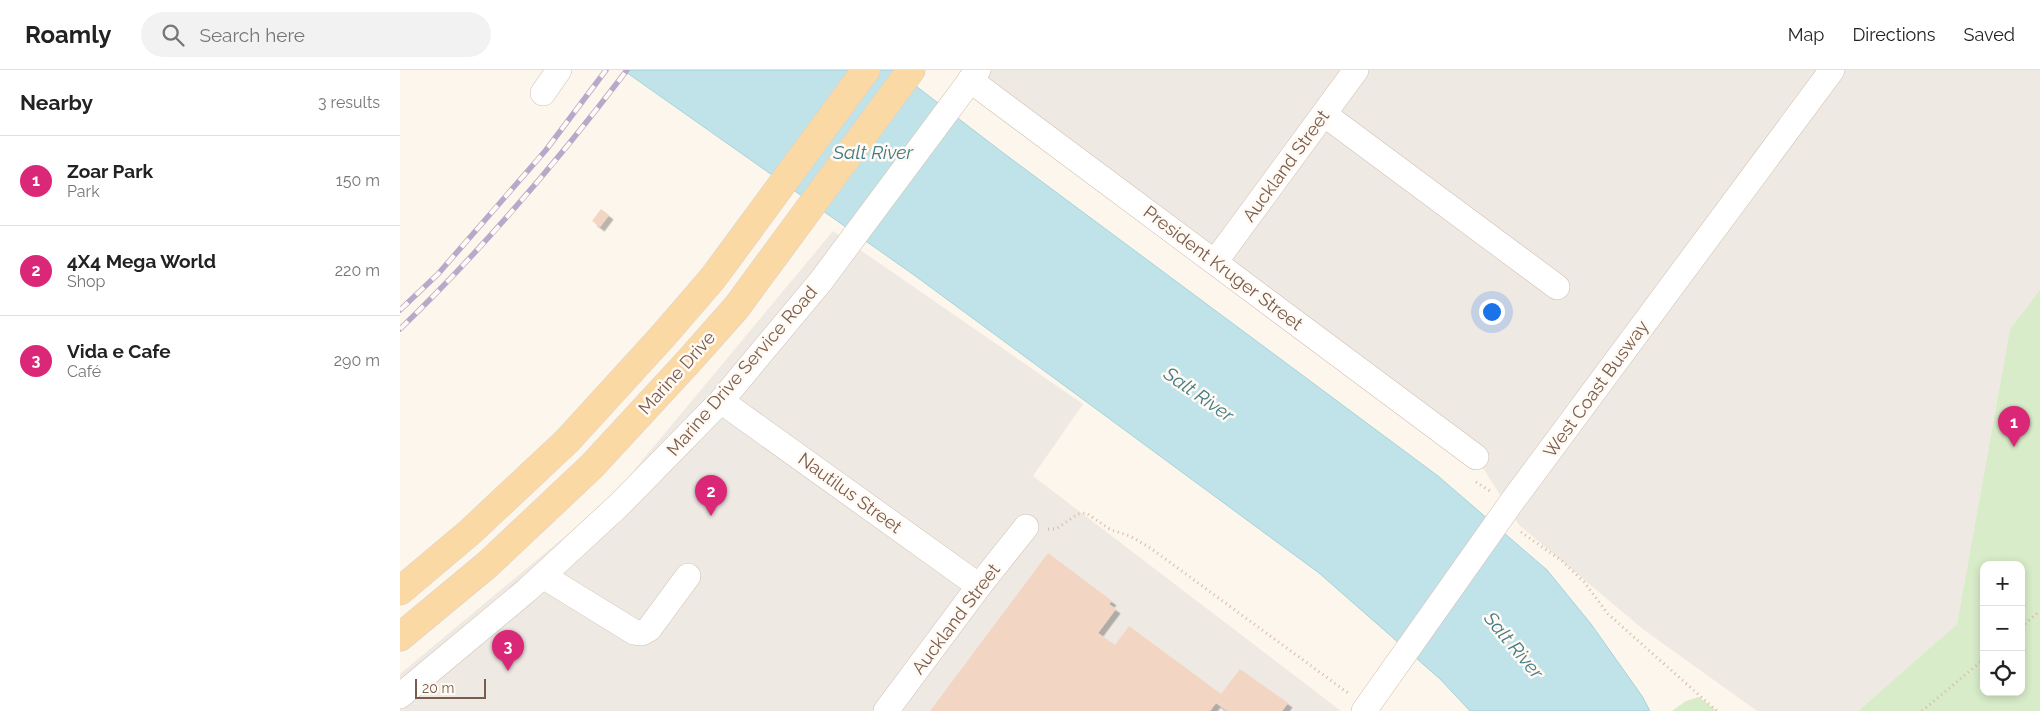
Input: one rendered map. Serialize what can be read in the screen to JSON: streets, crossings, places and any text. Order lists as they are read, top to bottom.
{
  "streets": {
    "main road": ["Marine Drive"],
    "street": [
      "Auckland Street",
      "President Kruger Street",
      "Marine Drive Service Road",
      "West Coast Busway",
      "Nautilus Street"
    ]
  },
  "crossings": [
    ["Auckland Street", "President Kruger Street"],
    ["Auckland Street", "Nautilus Street"],
    ["President Kruger Street", "Marine Drive Service Road"],
    ["Marine Drive Service Road", "Nautilus Street"]
  ],
  "water": ["Salt River"],
  "scale_bar": "20 m",
  "page": {
    "header": "Roamly",
    "search": "Search here",
    "nav": ["Map", "Directions", "Saved"],
    "heading": ["Nearby", "3 results"],
    "list": [
      {
        "mark": "1",
        "name": "Zoar Park",
        "note": "Park",
        "value": "150 m"
      },
      {
        "mark": "2",
        "name": "4X4 Mega World",
        "note": "Shop",
        "value": "220 m"
      },
      {
        "mark": "3",
        "name": "Vida e Cafe",
        "note": "Café",
        "value": "290 m"
      }
    ],
    "pins": ["1", "2", "3"],
    "map_buttons": ["+", "−"],
    "scale": "20 m"
  }
}
